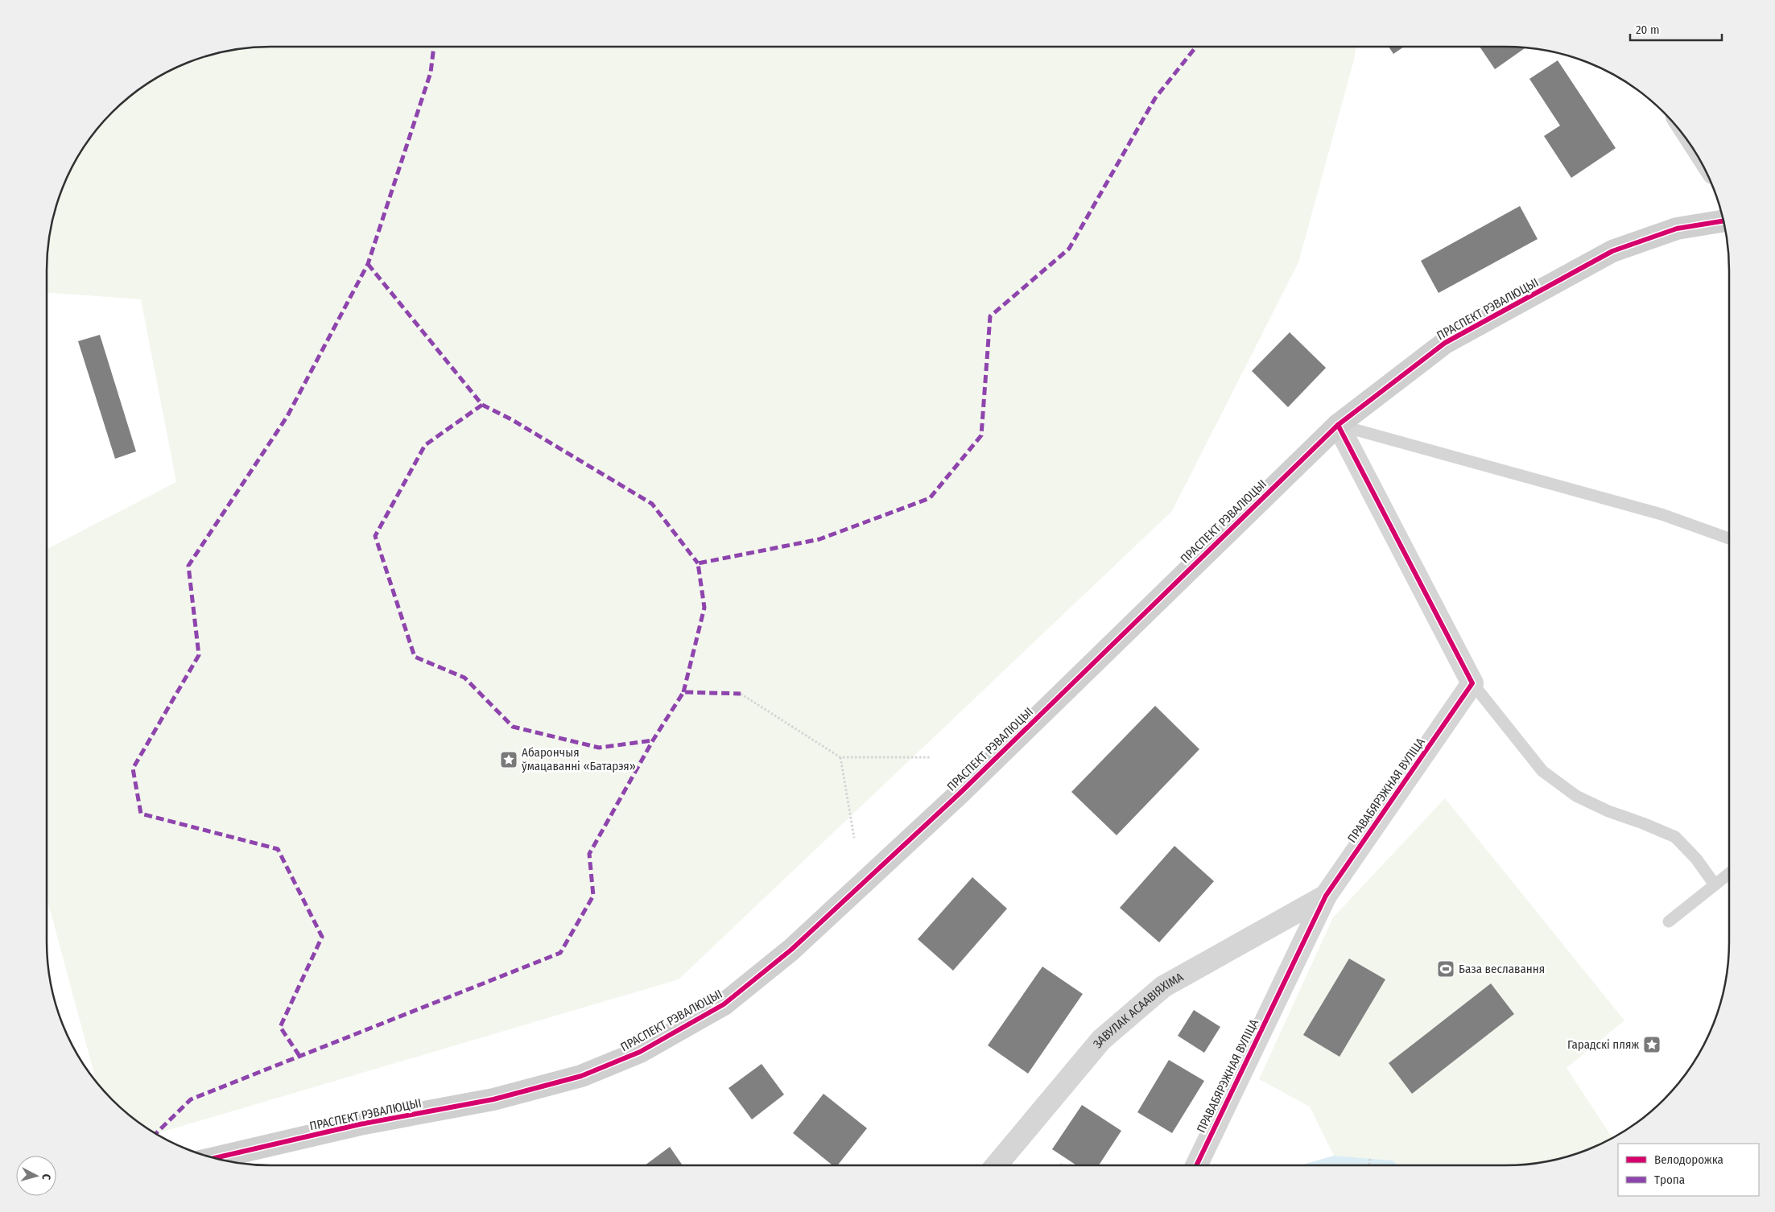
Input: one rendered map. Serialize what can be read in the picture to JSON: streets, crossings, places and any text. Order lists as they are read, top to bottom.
{
  "streets": {
    "main road": ["ПРАСПЕКТ РЭВАЛЮЦЫІ"],
    "street": ["ПРАВАБЯРЭЖНАЯ ВУЛІЦА", "ЗАВУЛАК АСААВІЯХІМА"]
  },
  "crossings": [
    ["ПРАВАБЯРЭЖНАЯ ВУЛІЦА", "ЗАВУЛАК АСААВІЯХІМА"]
  ],
  "places": {
    "place": ["Абарончыя ўмацаванні «Батарэя»", "Гарадскі пляж"],
    "sports": ["База веславання"]
  },
  "legend": ["Велодорожка", "Тропа"],
  "scale_bar": "20 m",
  "north": "right"
}
